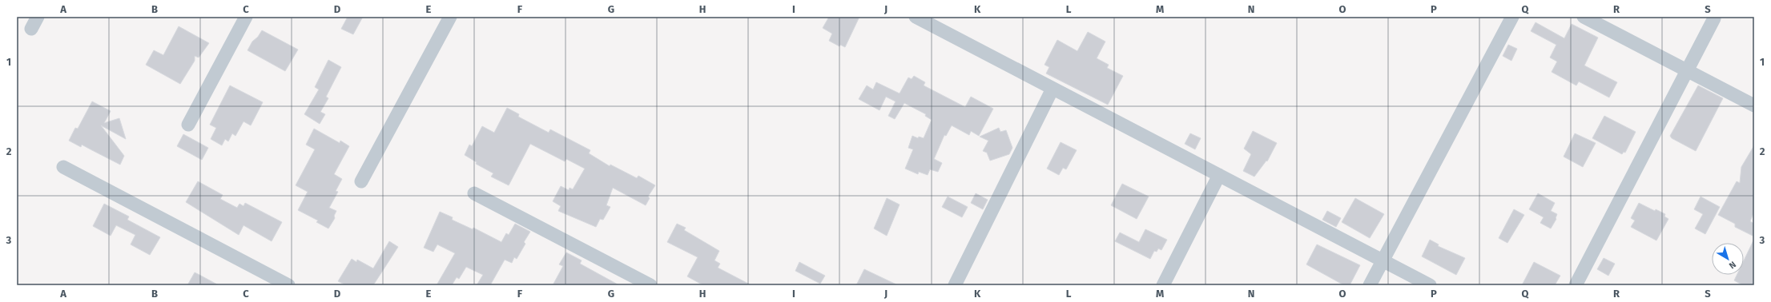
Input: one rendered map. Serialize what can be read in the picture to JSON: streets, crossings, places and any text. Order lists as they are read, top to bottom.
{
  "north": "bottom right",
  "grid": {
    "columns": [
      "A",
      "B",
      "C",
      "D",
      "E",
      "F",
      "G",
      "H",
      "I",
      "J",
      "K",
      "L",
      "M",
      "N",
      "O",
      "P",
      "Q",
      "R",
      "S"
    ],
    "rows": ["1", "2", "3"]
  }
}
